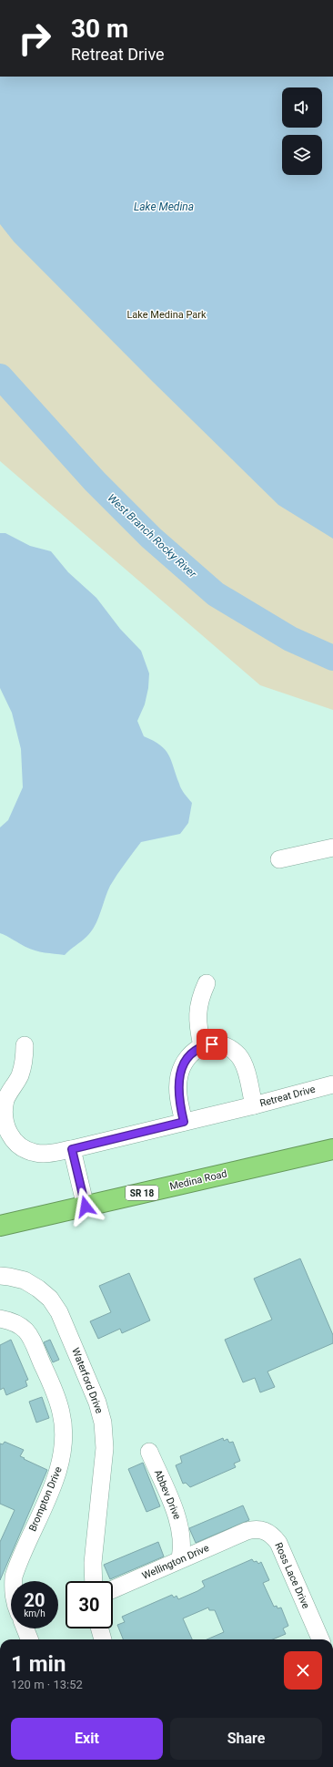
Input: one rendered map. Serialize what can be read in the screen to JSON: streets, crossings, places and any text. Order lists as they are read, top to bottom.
{
  "streets": {
    "highway": ["Medina Road", "SR 18"],
    "street": [
      "Retreat Drive",
      "Waterford Drive",
      "Abbev Drive",
      "Brompton Drive",
      "Wellington Drive",
      "Ross Lace Drive"
    ]
  },
  "crossings": [
    ["Abbev Drive", "Wellington Drive"],
    ["Wellington Drive", "Ross Lace Drive"]
  ],
  "water": ["Lake Medina", "West Branch Rocky River"],
  "parks": ["Lake Medina Park"],
  "page": {
    "turn": ["30 m", "Retreat Drive"],
    "speed": "20 km/h",
    "limit": "30",
    "heading": ["1 min", "120 m · 13:52"],
    "buttons": ["Exit", "Share"]
  }
}
